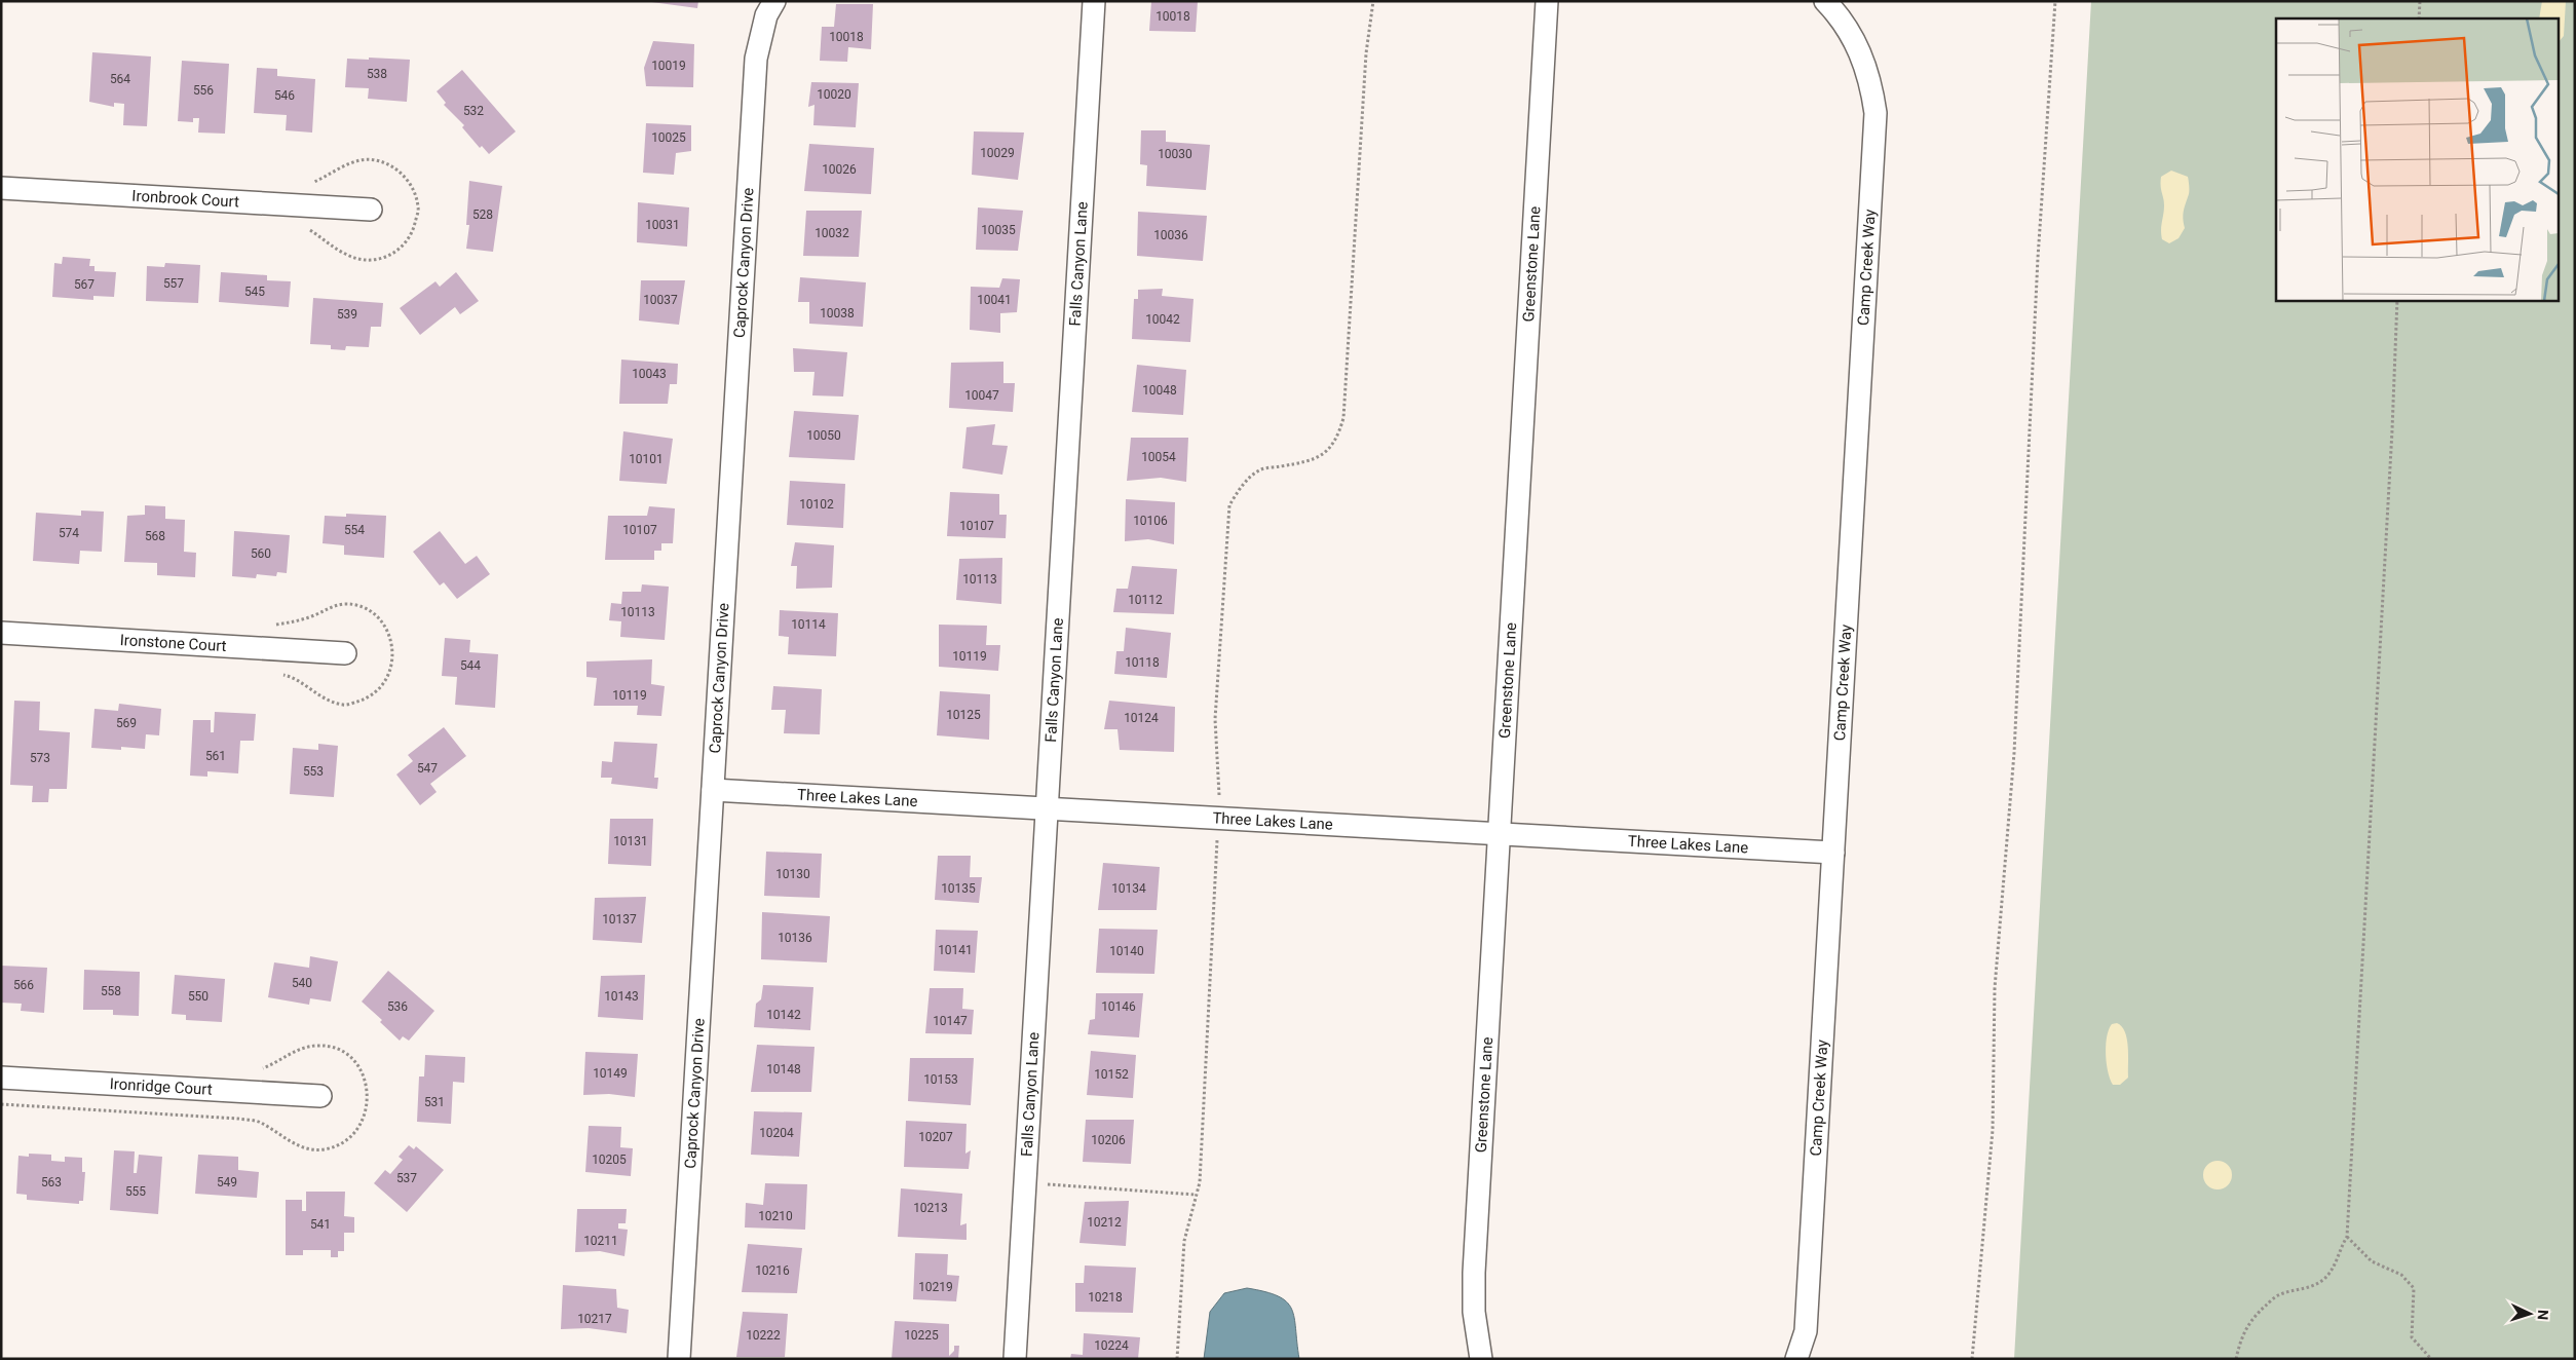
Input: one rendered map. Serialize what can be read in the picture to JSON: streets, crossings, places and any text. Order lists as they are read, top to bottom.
{
  "streets": {
    "street": [
      "Ironbrook Court",
      "Caprock Canyon Drive",
      "Falls Canyon Lane",
      "Greenstone Lane",
      "Camp Creek Way",
      "Ironstone Court",
      "Three Lakes Lane",
      "Ironridge Court"
    ]
  },
  "crossings": [
    ["Caprock Canyon Drive", "Three Lakes Lane"],
    ["Falls Canyon Lane", "Three Lakes Lane"],
    ["Greenstone Lane", "Three Lakes Lane"],
    ["Camp Creek Way", "Three Lakes Lane"]
  ],
  "house_numbers": [
    "10018",
    "10018",
    "10019",
    "538",
    "564",
    "556",
    "10020",
    "546",
    "532",
    "10025",
    "10029",
    "10030",
    "10026",
    "528",
    "10031",
    "10035",
    "10032",
    "10036",
    "557",
    "567",
    "545",
    "10037",
    "10041",
    "10038",
    "539",
    "10042",
    "10043",
    "10048",
    "10047",
    "10050",
    "10054",
    "10101",
    "10102",
    "10106",
    "10107",
    "554",
    "10107",
    "574",
    "568",
    "560",
    "10113",
    "10112",
    "10113",
    "10114",
    "10119",
    "10118",
    "544",
    "10119",
    "10125",
    "10124",
    "569",
    "561",
    "573",
    "547",
    "553",
    "10131",
    "10130",
    "10135",
    "10134",
    "10137",
    "10136",
    "10141",
    "10140",
    "540",
    "566",
    "558",
    "550",
    "10143",
    "536",
    "10146",
    "10142",
    "10147",
    "10148",
    "10149",
    "10152",
    "10153",
    "531",
    "10204",
    "10207",
    "10206",
    "10205",
    "537",
    "563",
    "549",
    "555",
    "10213",
    "10210",
    "10212",
    "541",
    "10211",
    "10216",
    "10219",
    "10218",
    "10217",
    "10222",
    "10225",
    "10224"
  ],
  "north": "right"
}
